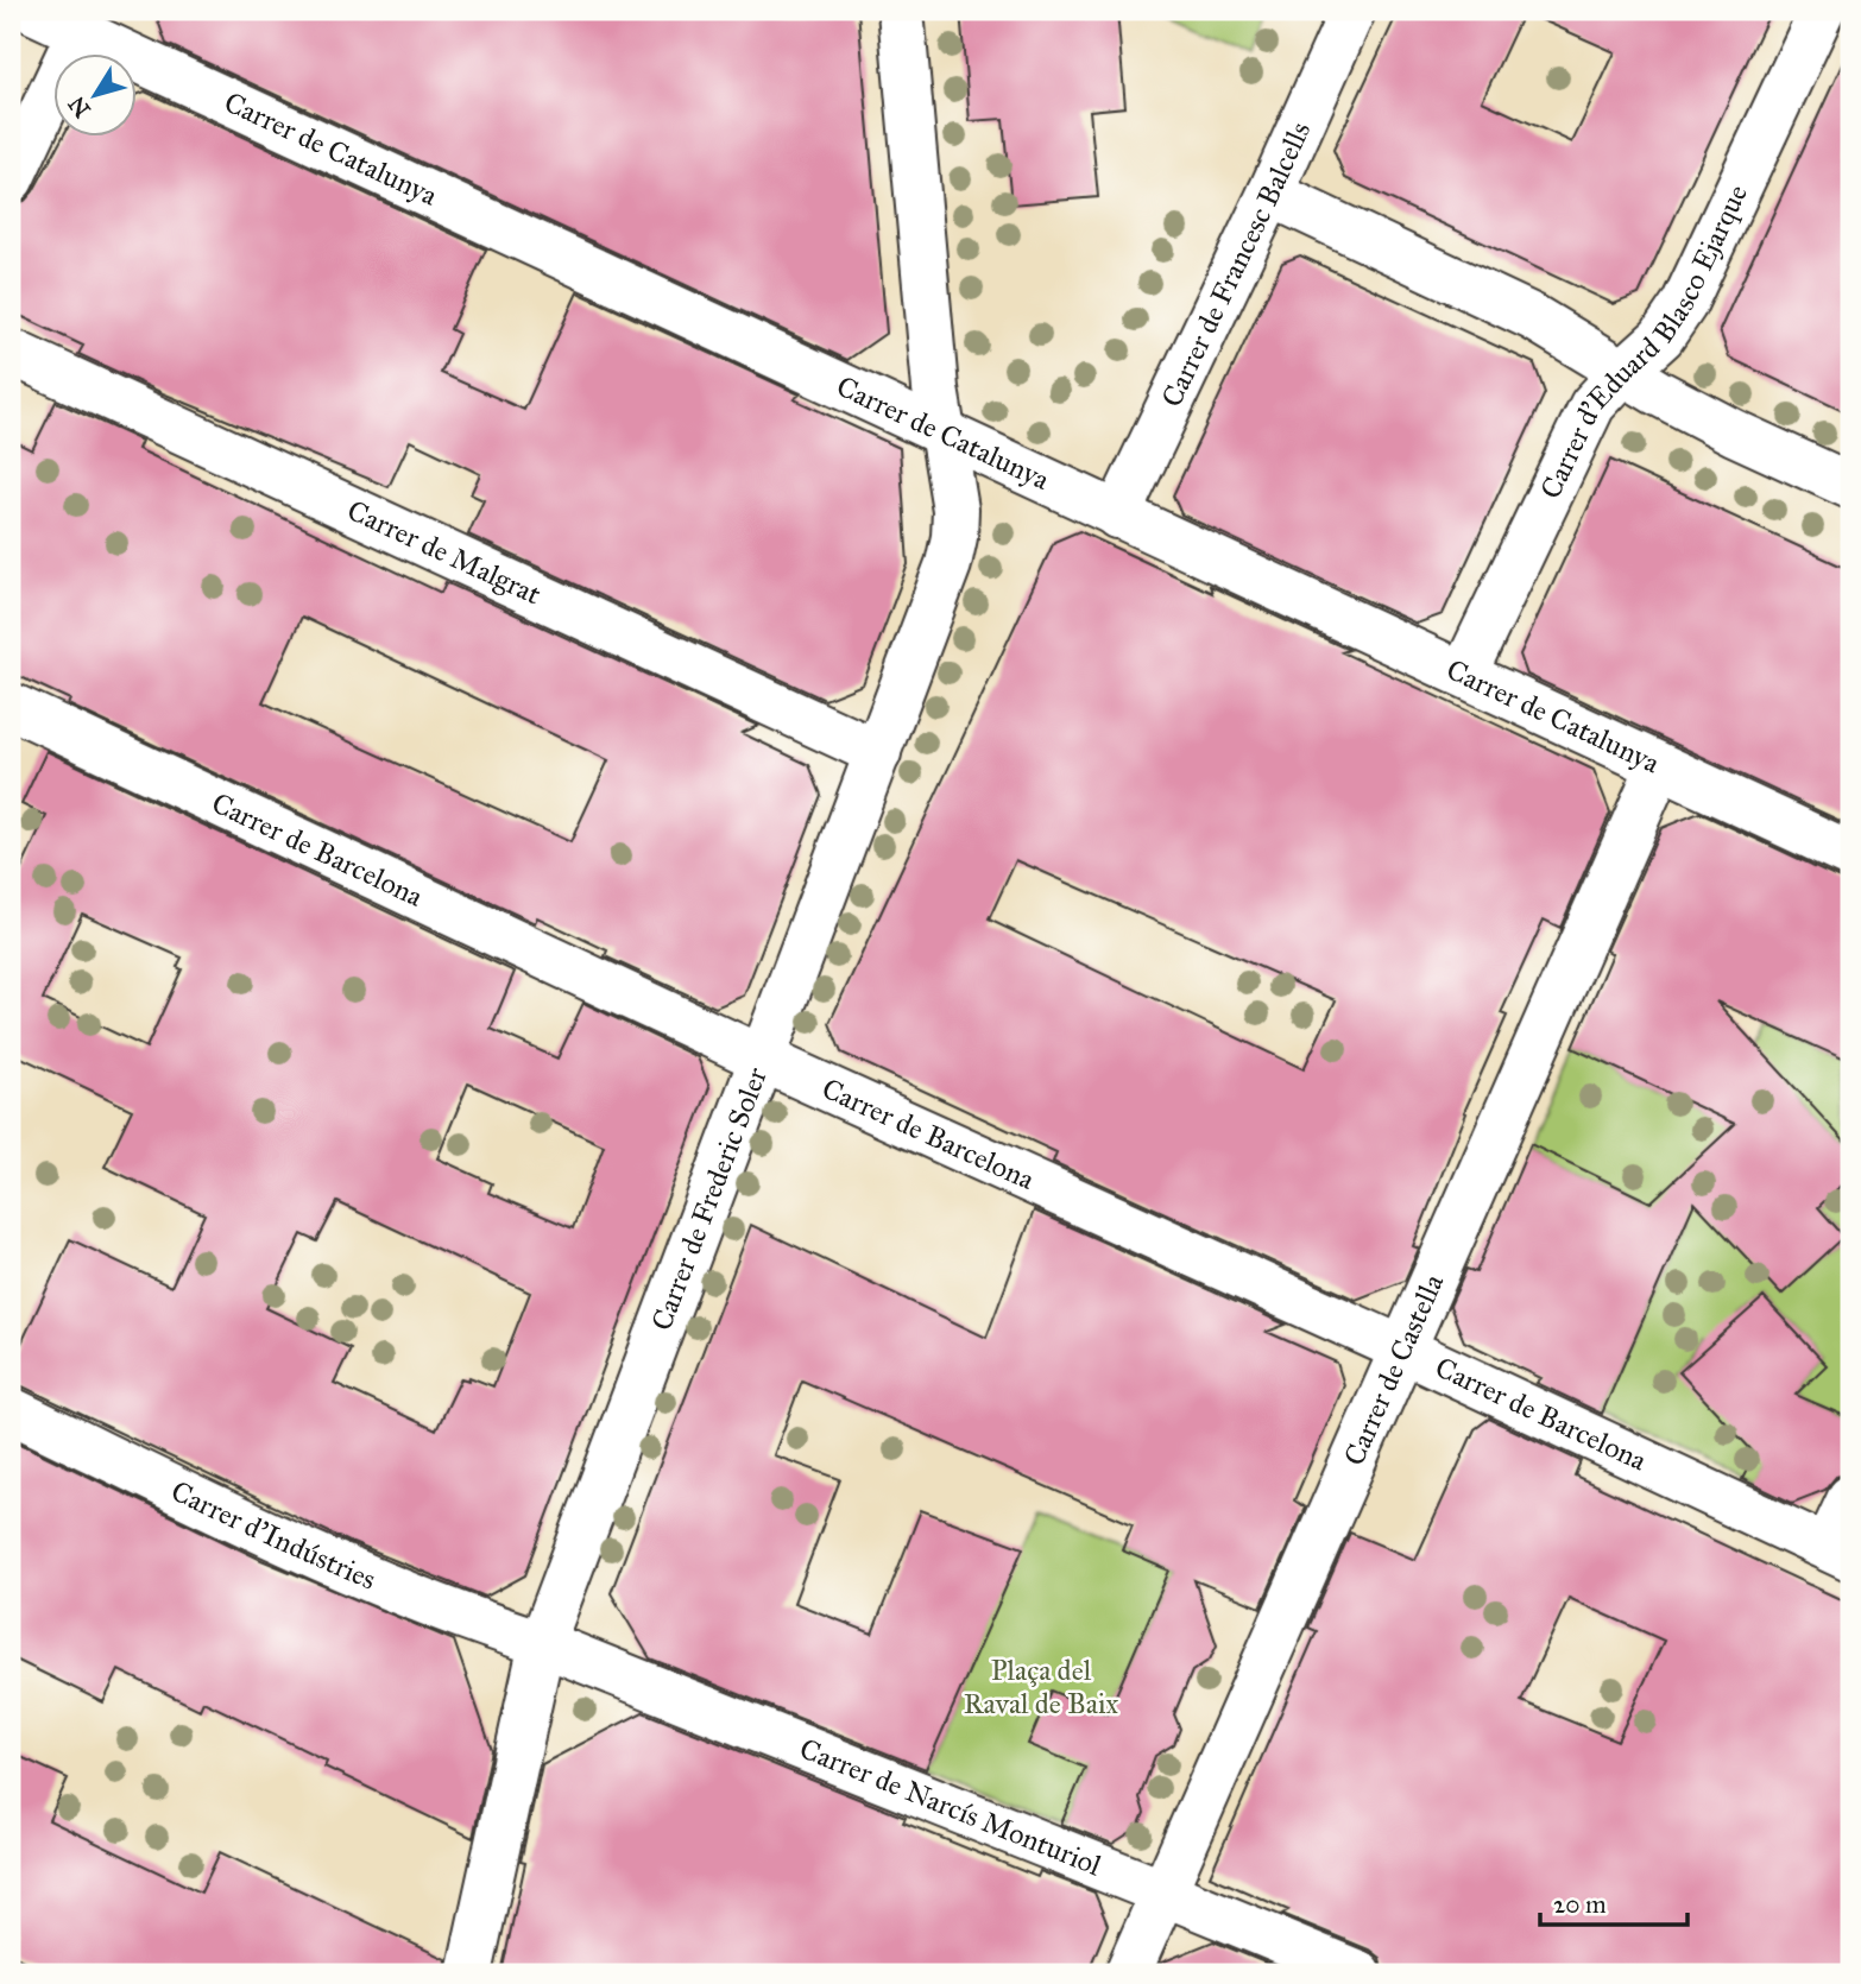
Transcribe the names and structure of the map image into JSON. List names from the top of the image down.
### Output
{
  "streets": {
    "street": [
      "Carrer de Catalunya",
      "Carrer de Francesc Balcells",
      "Carrer d'Eduard Blasco Ejarque",
      "Carrer de Malgrat",
      "Carrer de Barcelona",
      "Carrer de Frederic Soler",
      "Carrer de Castella",
      "Carrer d'Indústries",
      "Carrer de Narcís Monturiol"
    ]
  },
  "crossings": [
    ["Carrer de Catalunya", "Carrer de Francesc Balcells"],
    ["Carrer de Catalunya", "Carrer d'Eduard Blasco Ejarque"],
    ["Carrer de Catalunya", "Carrer de Frederic Soler"],
    ["Carrer de Catalunya", "Carrer de Castella"],
    ["Carrer de Malgrat", "Carrer de Frederic Soler"],
    ["Carrer de Barcelona", "Carrer de Frederic Soler"],
    ["Carrer de Barcelona", "Carrer de Castella"],
    ["Carrer de Frederic Soler", "Carrer d'Indústries"],
    ["Carrer de Frederic Soler", "Carrer de Narcís Monturiol"],
    ["Carrer de Castella", "Carrer de Narcís Monturiol"],
    ["Carrer d'Indústries", "Carrer de Narcís Monturiol"]
  ],
  "parks": ["Plaça del Raval de Baix"],
  "scale_bar": "20 m",
  "north": "bottom left"
}
